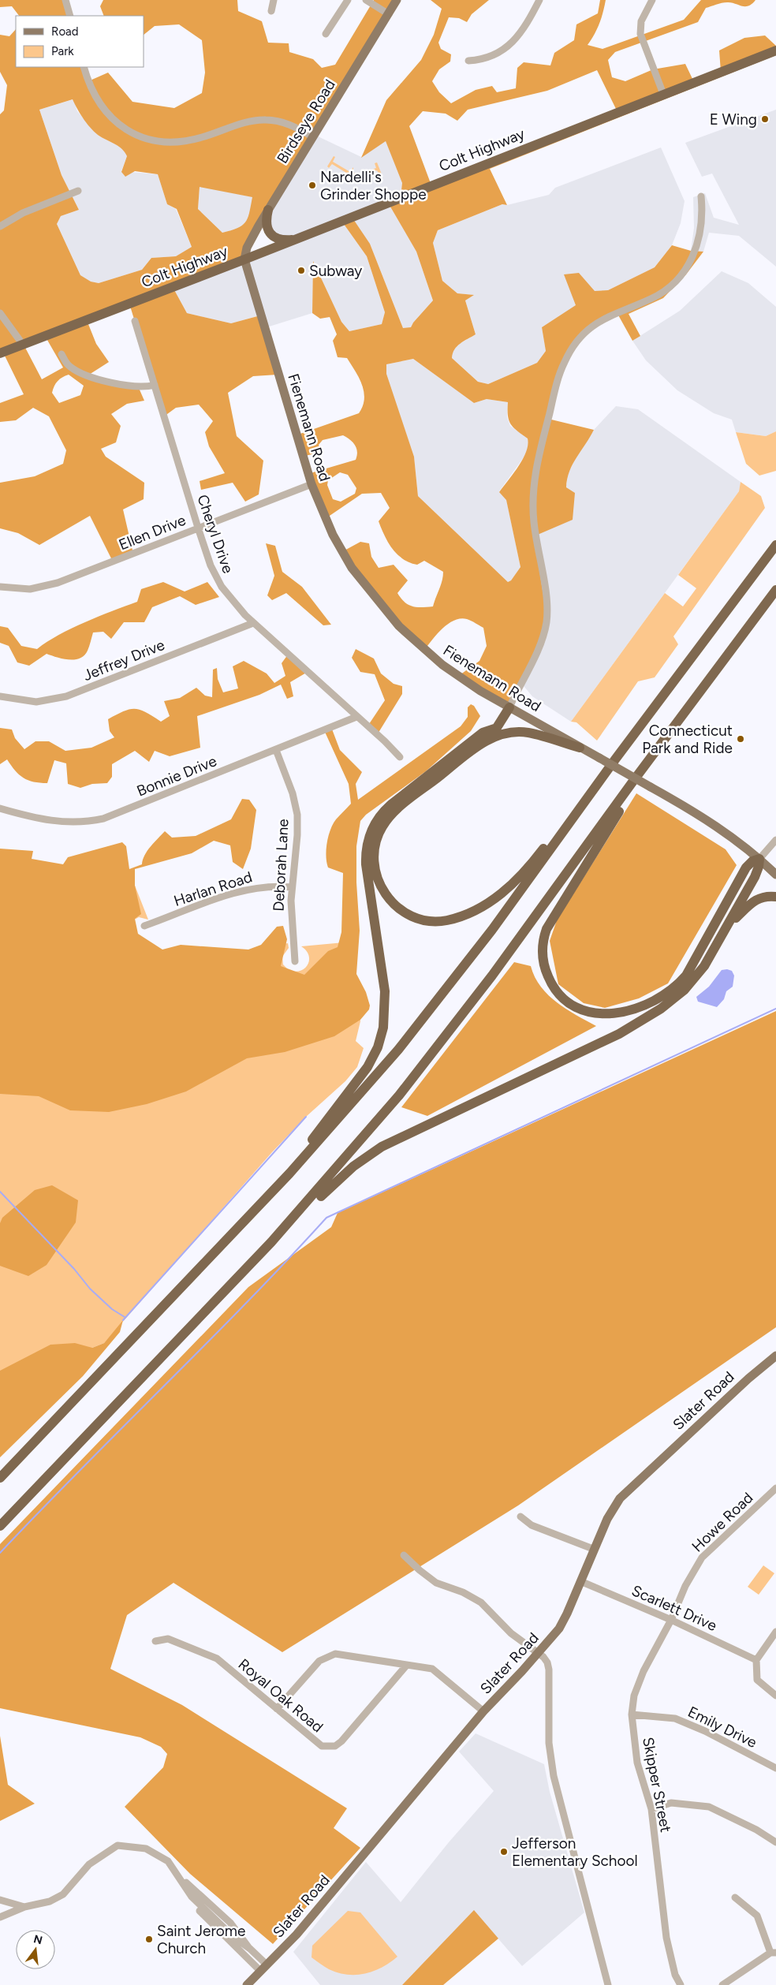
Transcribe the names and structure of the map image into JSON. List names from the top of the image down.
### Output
{
  "streets": {
    "highway": ["Colt Highway"],
    "main road": ["Birdseye Road", "Fienemann Road", "Slater Road"],
    "street": [
      "Ellen Drive",
      "Cheryl Drive",
      "Jeffrey Drive",
      "Bonnie Drive",
      "Deborah Lane",
      "Harlan Road",
      "Howe Road",
      "Scarlett Drive",
      "Royal Oak Road",
      "Emily Drive",
      "Skipper Street"
    ]
  },
  "crossings": [
    ["Birdseye Road", "Colt Highway"],
    ["Birdseye Road", "Fienemann Road"],
    ["Colt Highway", "Fienemann Road"],
    ["Fienemann Road", "Ellen Drive"],
    ["Ellen Drive", "Cheryl Drive"],
    ["Cheryl Drive", "Jeffrey Drive"],
    ["Cheryl Drive", "Bonnie Drive"],
    ["Bonnie Drive", "Deborah Lane"],
    ["Deborah Lane", "Harlan Road"],
    ["Slater Road", "Scarlett Drive"],
    ["Howe Road", "Scarlett Drive"],
    ["Howe Road", "Skipper Street"],
    ["Scarlett Drive", "Skipper Street"],
    ["Emily Drive", "Skipper Street"]
  ],
  "places": [
    "E Wing",
    "Nardelli's Grinder Shoppe",
    "Subway",
    "Connecticut Park and Ride",
    "Jefferson Elementary School",
    "Saint Jerome Church"
  ],
  "legend": ["Road", "Park"],
  "north": "top"
}
